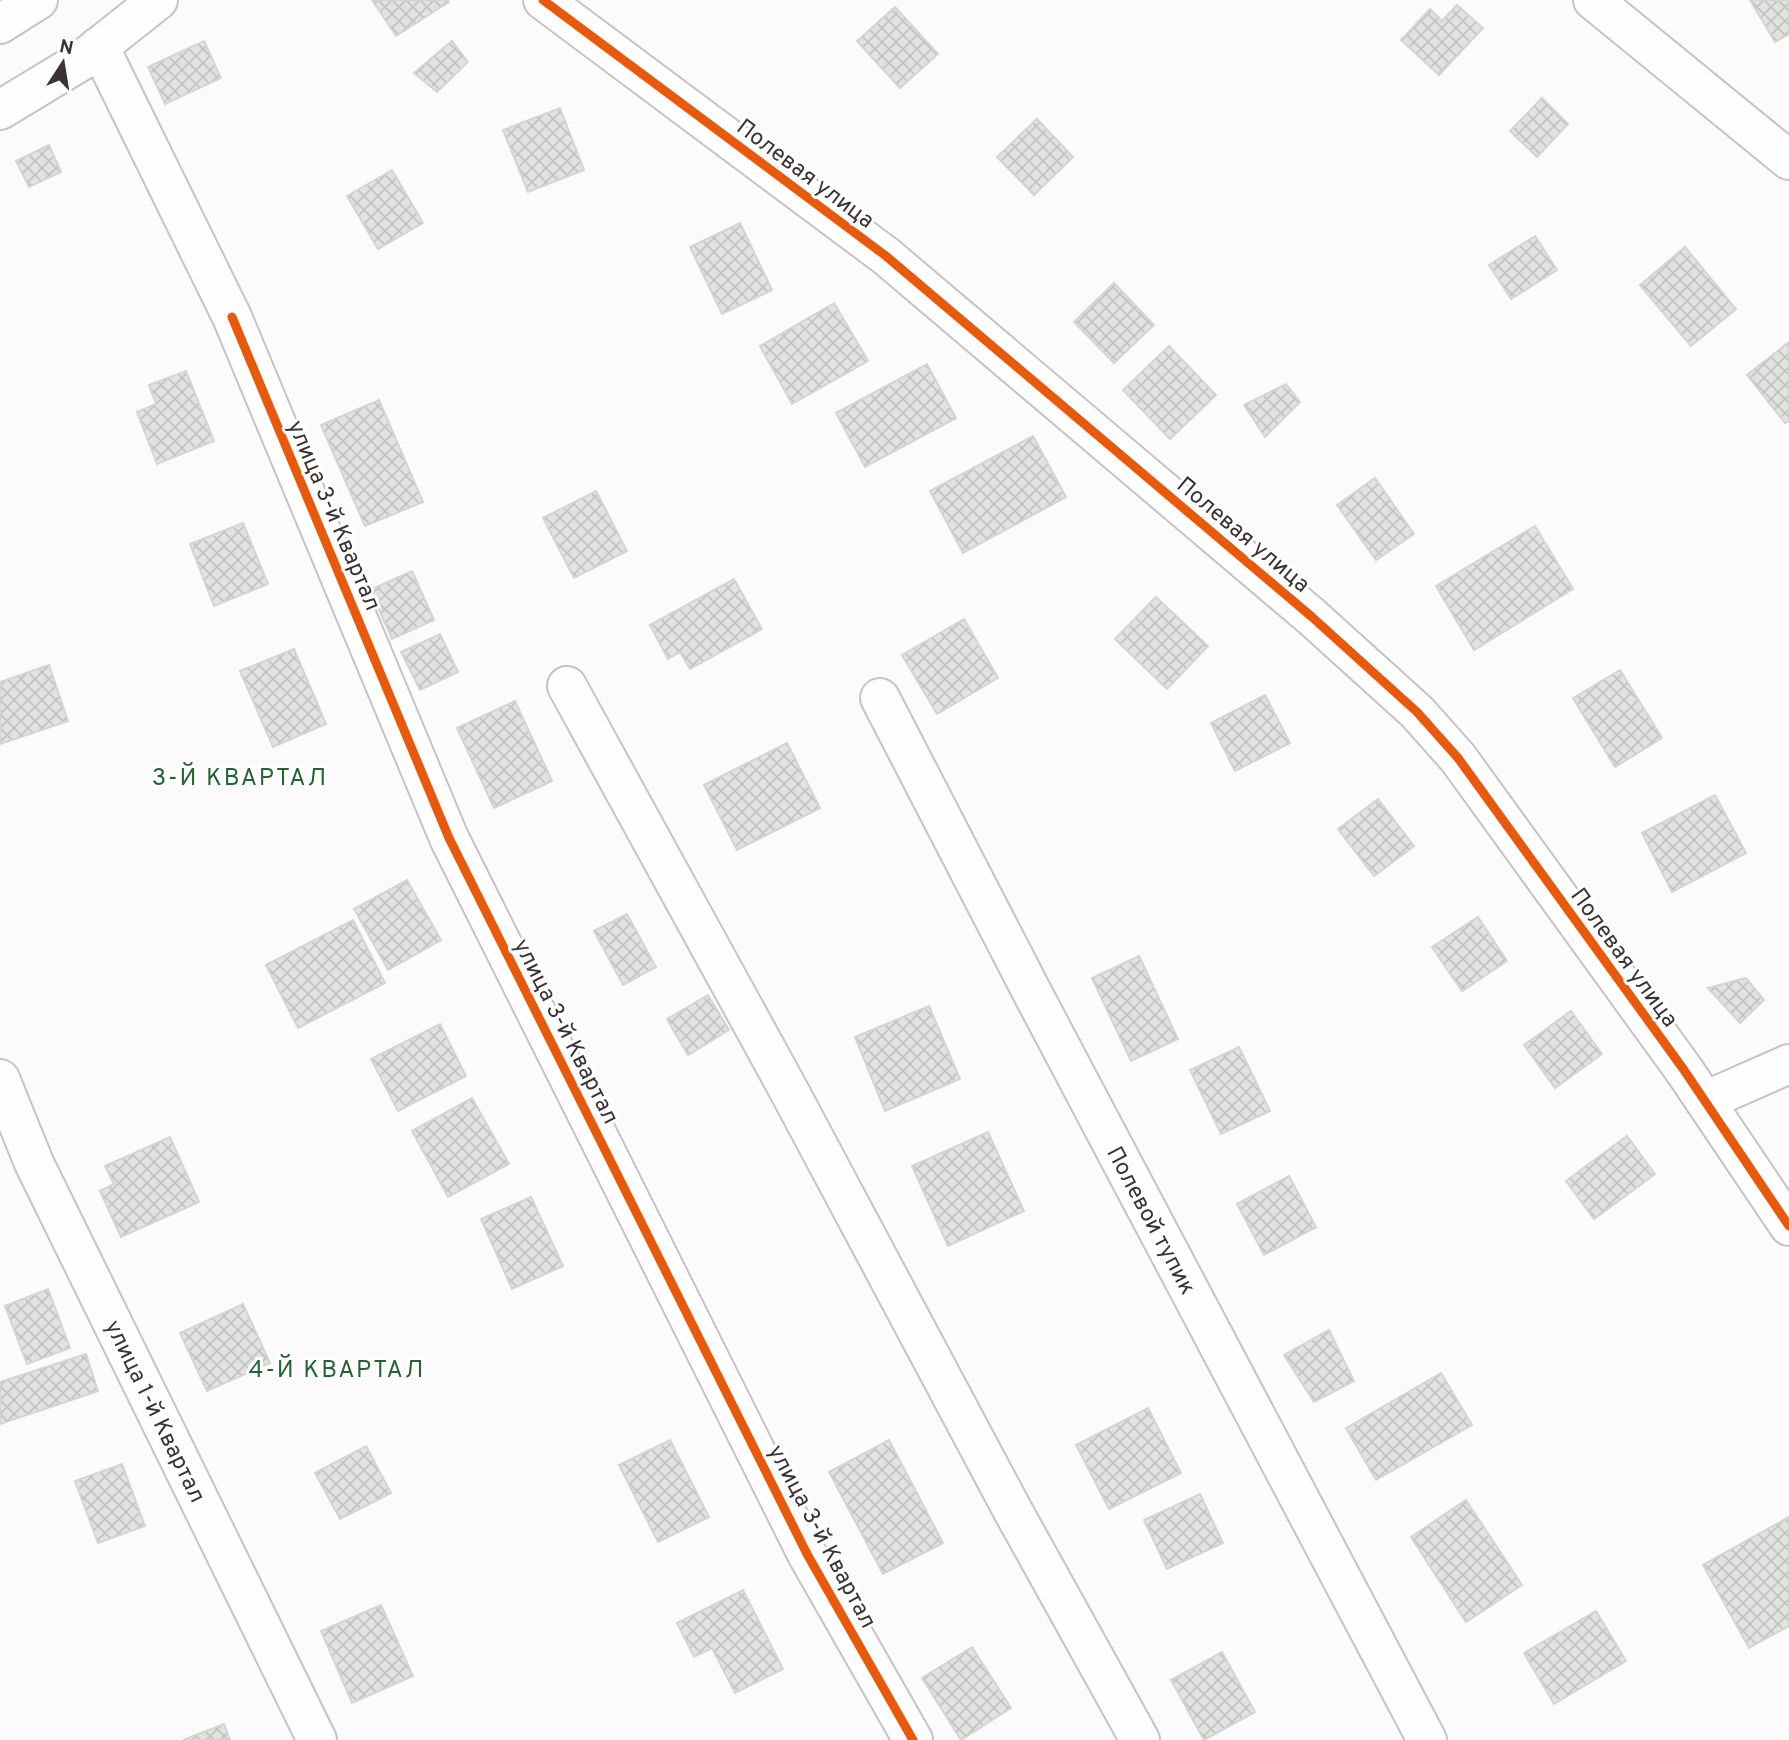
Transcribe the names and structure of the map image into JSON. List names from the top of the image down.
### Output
{
  "streets": {
    "street": [
      "Полевая улица",
      "улица 3-й Квартал",
      "Полевой тупик",
      "улица 1-й Квартал"
    ]
  },
  "districts": ["3-Й КВАРТАЛ", "4-Й КВАРТАЛ"],
  "north": "top"
}
